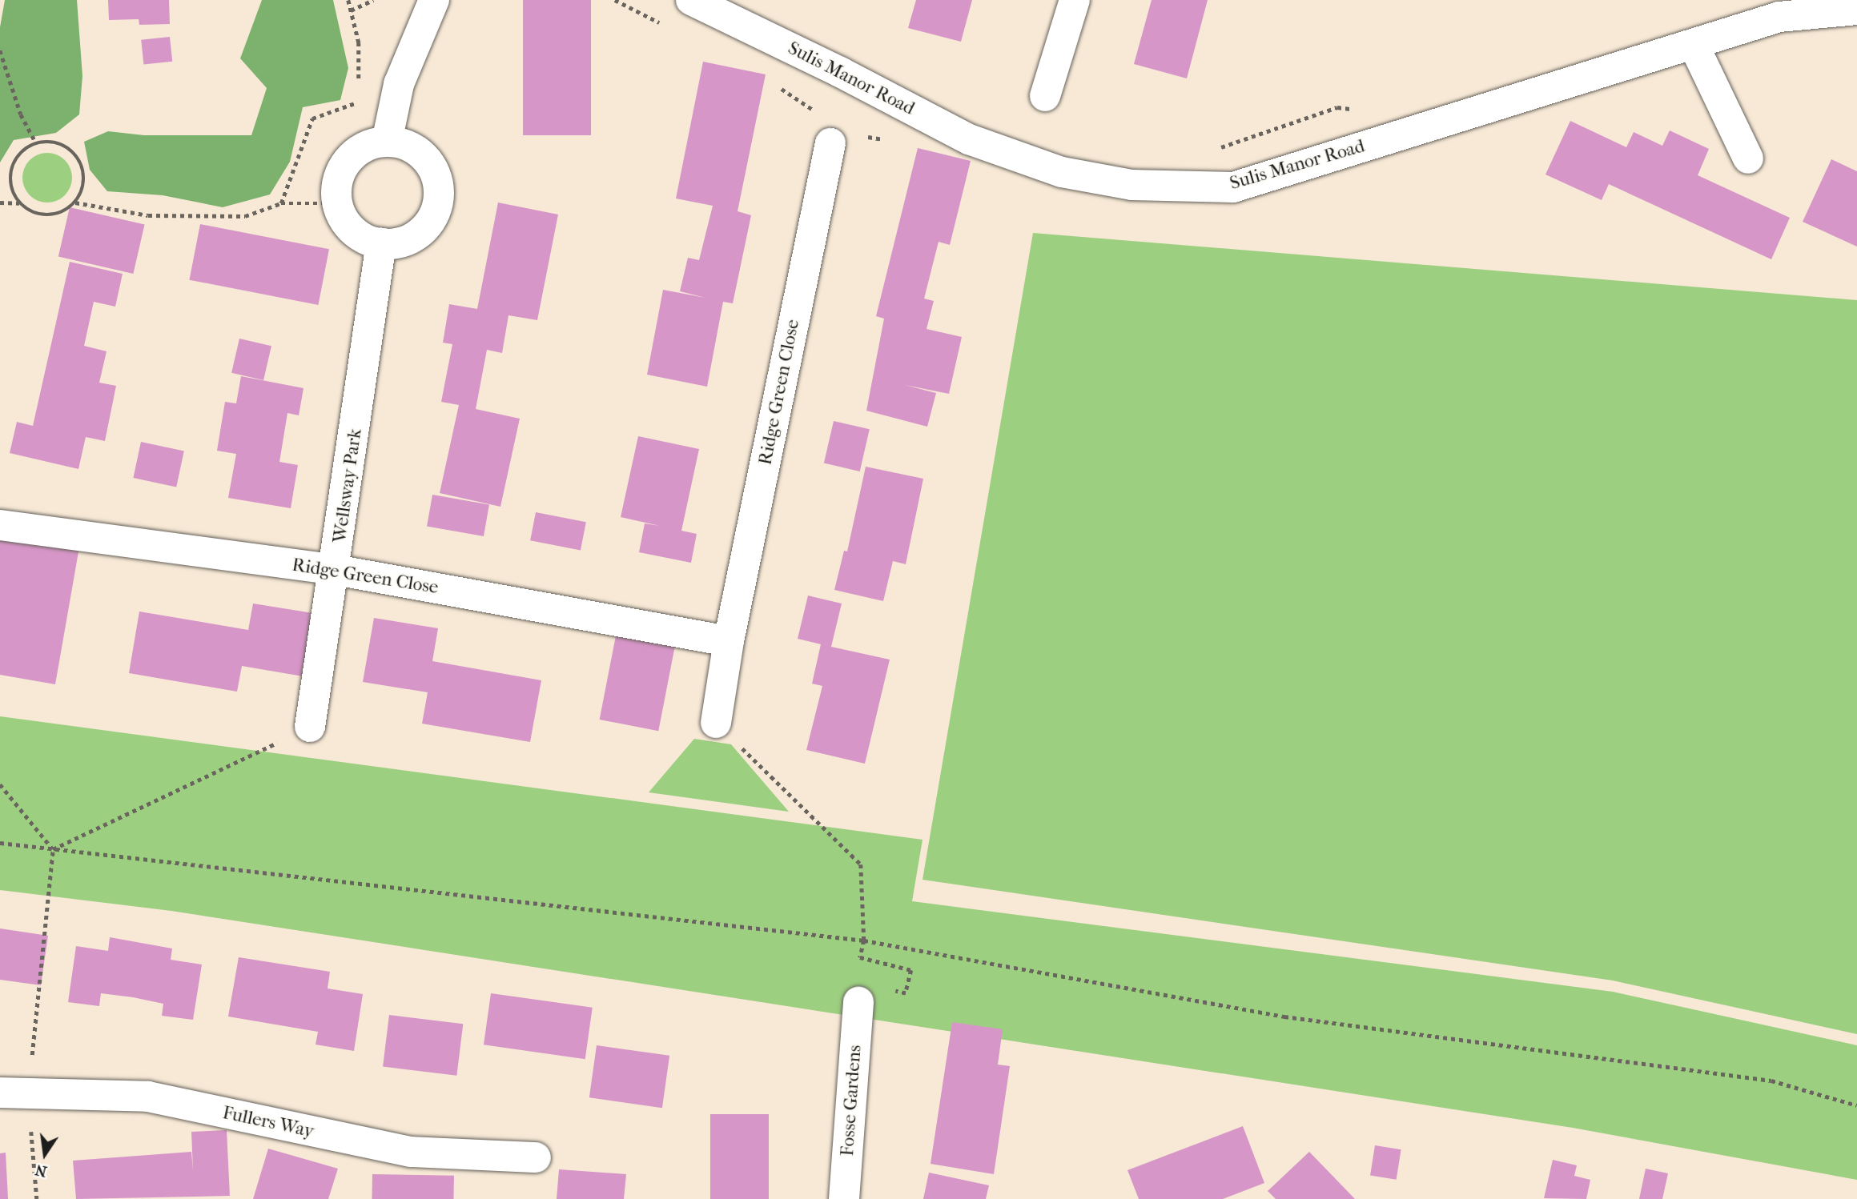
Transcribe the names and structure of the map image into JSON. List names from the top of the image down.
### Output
{
  "streets": {
    "street": [
      "Sulis Manor Road",
      "Ridge Green Close",
      "Wellsway Park",
      "Fosse Gardens",
      "Fullers Way"
    ]
  },
  "crossings": [
    ["Ridge Green Close", "Wellsway Park"]
  ],
  "north": "bottom"
}
